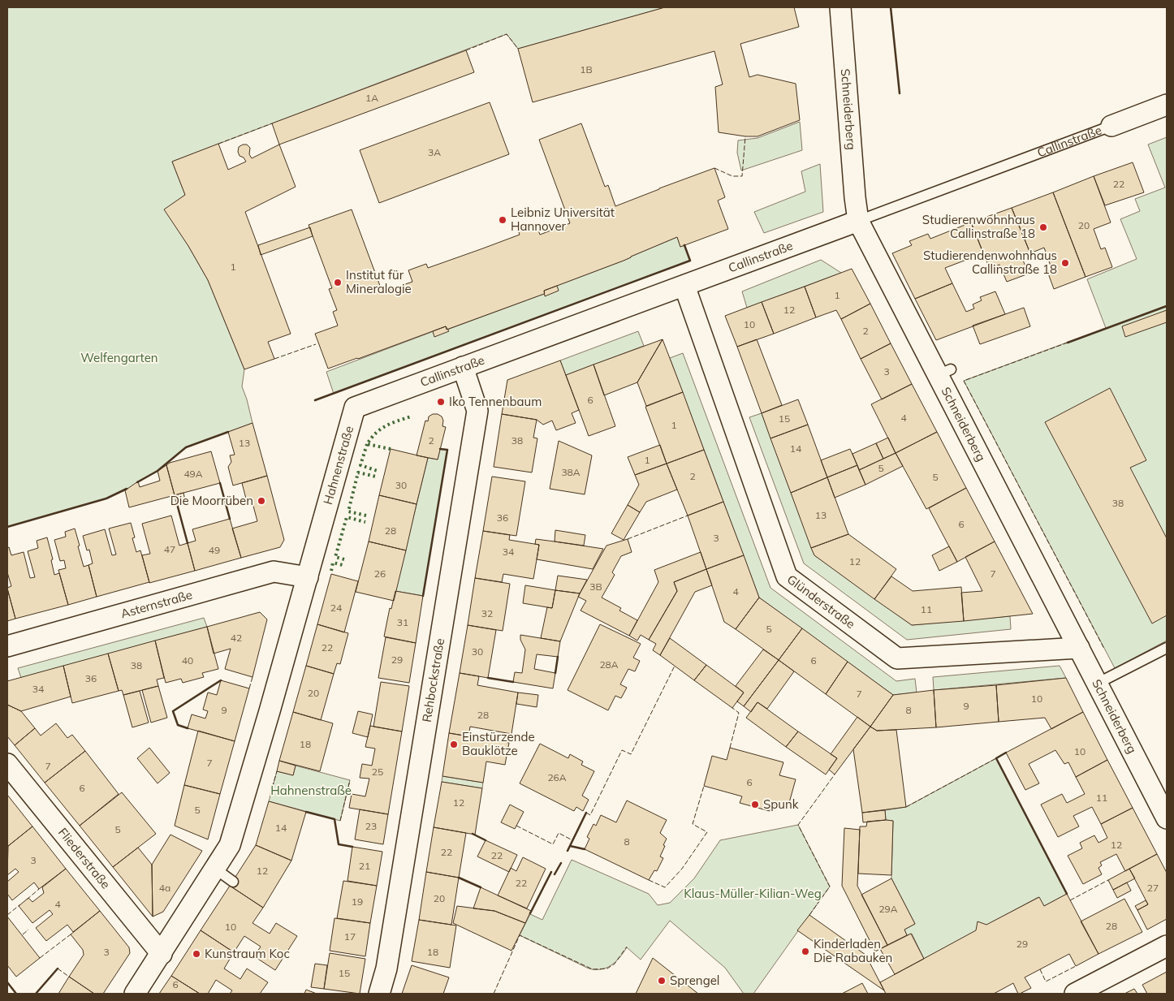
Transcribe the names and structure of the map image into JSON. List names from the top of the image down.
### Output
{
  "streets": {
    "street": [
      "Schneiderberg",
      "Callinstraße",
      "Hahnenstraße",
      "Glünderstraße",
      "Asternstraße",
      "Rehbockstraße",
      "Fliederstraße"
    ]
  },
  "crossings": [
    ["Schneiderberg", "Callinstraße"],
    ["Schneiderberg", "Glünderstraße"],
    ["Callinstraße", "Hahnenstraße"],
    ["Callinstraße", "Glünderstraße"],
    ["Callinstraße", "Rehbockstraße"],
    ["Hahnenstraße", "Asternstraße"],
    ["Hahnenstraße", "Fliederstraße"]
  ],
  "parks": ["Welfengarten", "Hahnenstraße", "Klaus-Müller-Kilian-Weg"],
  "places": [
    "Leibniz Universität Hannover",
    "Studierenwohnhaus Callinstraße 18",
    "Studierendenwohnhaus Callinstraße 18",
    "Institut für Mineralogie",
    "Iko Tennenbaum",
    "Die Moorrüben",
    "Einstürzende Bauklötze",
    "Spunk",
    "Kinderladen Die Rabauken",
    "Kunstraum Koc",
    "Sprengel"
  ],
  "house_numbers": [
    "1B",
    "1A",
    "3A",
    "22",
    "20",
    "1",
    "1",
    "12",
    "10",
    "2",
    "3",
    "6",
    "4",
    "15",
    "1",
    "2",
    "38",
    "13",
    "14",
    "1",
    "5",
    "38A",
    "49A",
    "2",
    "5",
    "30",
    "38",
    "13",
    "36",
    "6",
    "28",
    "3",
    "47",
    "49",
    "34",
    "12",
    "26",
    "7",
    "3B",
    "4",
    "24",
    "11",
    "32",
    "31",
    "5",
    "42",
    "22",
    "30",
    "29",
    "40",
    "6",
    "28A",
    "38",
    "36",
    "34",
    "20",
    "7",
    "10",
    "9",
    "9",
    "8",
    "28",
    "18",
    "10",
    "7",
    "7",
    "25",
    "26A",
    "6",
    "6",
    "11",
    "12",
    "5",
    "23",
    "14",
    "5",
    "8",
    "12",
    "22",
    "22",
    "3",
    "21",
    "12",
    "22",
    "4a",
    "27",
    "20",
    "19",
    "4",
    "29A",
    "28",
    "10",
    "17",
    "29",
    "3",
    "18",
    "15",
    "6"
  ]
}
